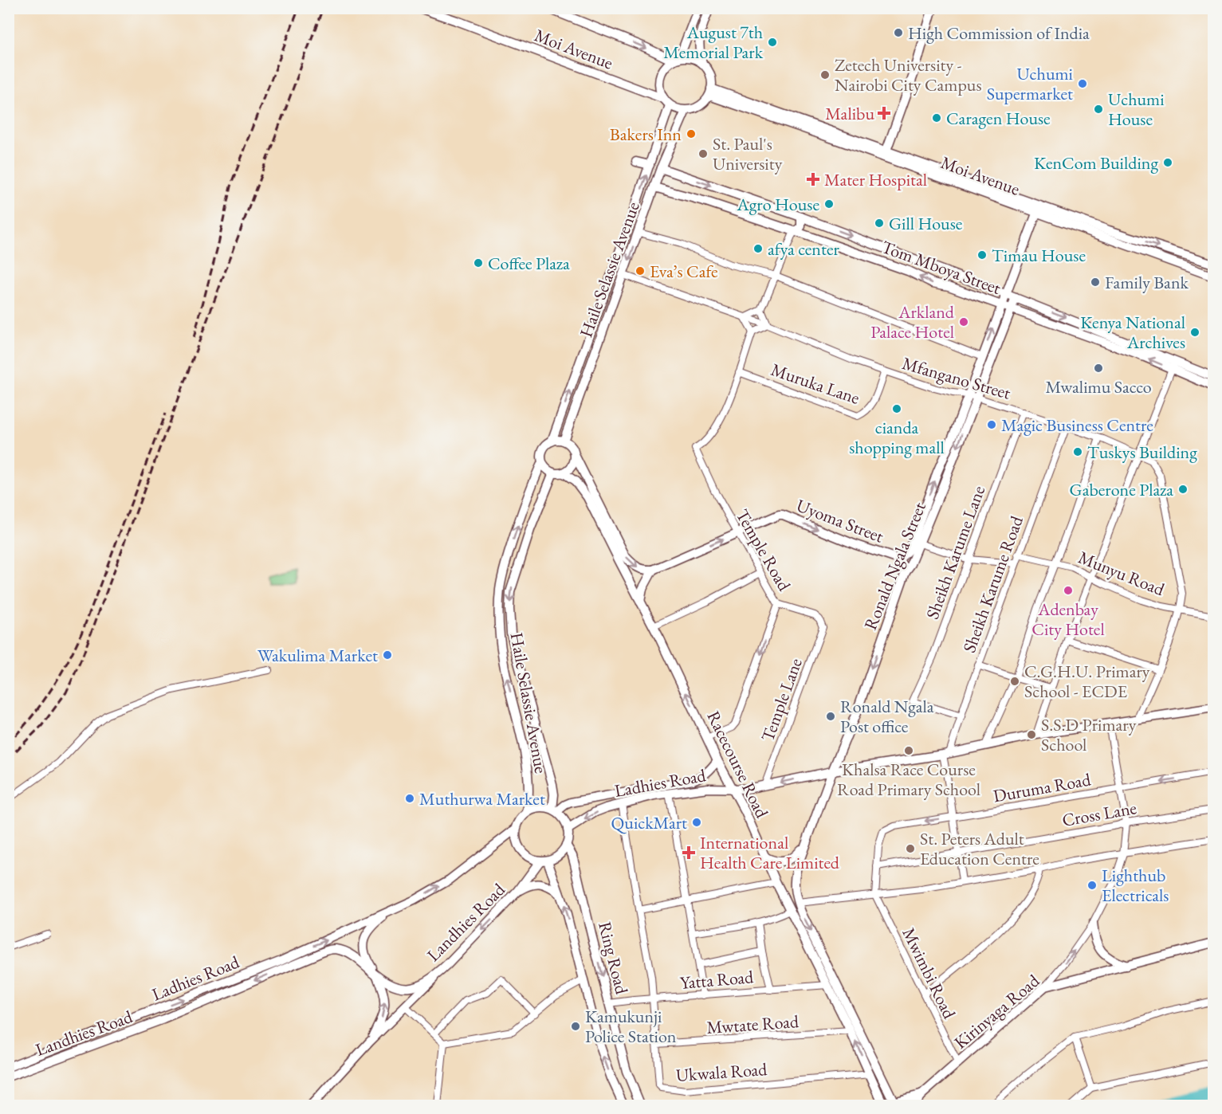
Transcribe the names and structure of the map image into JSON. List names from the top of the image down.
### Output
{
  "streets": {
    "main road": [
      "Moi Avenue",
      "Tom Mboya Street",
      "Haile Selassie Avenue",
      "Uyoma Street",
      "Ronald Ngala Street",
      "Racecourse Road",
      "Ladhies Road",
      "Landhies Road",
      "Ring Road",
      "Kirinyaga Road"
    ],
    "street": [
      "Mfangano Street",
      "Muruka Lane",
      "Temple Road",
      "Sheikh Karume Lane",
      "Munyu Road",
      "Sheikh Karume Road",
      "Temple Lane",
      "Duruma Road",
      "Cross Lane",
      "Mwimbi Road",
      "Yatta Road",
      "Mwtate Road",
      "Ukwala Road"
    ]
  },
  "crossings": [
    ["Moi Avenue", "Haile Selassie Avenue"],
    ["Moi Avenue", "Ronald Ngala Street"],
    ["Tom Mboya Street", "Haile Selassie Avenue"],
    ["Tom Mboya Street", "Ronald Ngala Street"],
    ["Haile Selassie Avenue", "Racecourse Road"],
    ["Haile Selassie Avenue", "Ladhies Road"],
    ["Haile Selassie Avenue", "Landhies Road"],
    ["Haile Selassie Avenue", "Ring Road"],
    ["Mfangano Street", "Muruka Lane"],
    ["Mfangano Street", "Sheikh Karume Lane"],
    ["Mfangano Street", "Ronald Ngala Street"],
    ["Mfangano Street", "Munyu Road"],
    ["Mfangano Street", "Sheikh Karume Road"],
    ["Mfangano Street", "Ladhies Road"],
    ["Muruka Lane", "Temple Road"],
    ["Uyoma Street", "Temple Road"],
    ["Uyoma Street", "Ronald Ngala Street"],
    ["Temple Road", "Temple Lane"],
    ["Temple Road", "Racecourse Road"],
    ["Sheikh Karume Lane", "Sheikh Karume Road"],
    ["Ronald Ngala Street", "Racecourse Road"],
    ["Ronald Ngala Street", "Ladhies Road"],
    ["Munyu Road", "Sheikh Karume Road"],
    ["Sheikh Karume Road", "Ladhies Road"],
    ["Sheikh Karume Road", "Duruma Road"],
    ["Sheikh Karume Road", "Cross Lane"],
    ["Temple Lane", "Ladhies Road"],
    ["Racecourse Road", "Ladhies Road"],
    ["Racecourse Road", "Yatta Road"],
    ["Racecourse Road", "Mwtate Road"],
    ["Racecourse Road", "Ukwala Road"],
    ["Ladhies Road", "Landhies Road"],
    ["Ladhies Road", "Ring Road"],
    ["Ladhies Road", "Ukwala Road"],
    ["Duruma Road", "Cross Lane"],
    ["Duruma Road", "Mwimbi Road"],
    ["Landhies Road", "Ring Road"],
    ["Ring Road", "Yatta Road"],
    ["Mwimbi Road", "Kirinyaga Road"],
    ["Yatta Road", "Ukwala Road"],
    ["Mwtate Road", "Ukwala Road"]
  ],
  "one_way": [
    "Uyoma Street",
    "Temple Road",
    "Duruma Road",
    "Landhies Road"
  ],
  "places": {
    "other": [
      "High Commission of India",
      "August 7th Memorial Park",
      "Zetech University - Nairobi City Campus",
      "Uchumi Supermarket",
      "Uchumi House",
      "Caragen House",
      "Bakers Inn",
      "St. Paul's University",
      "KenCom Building",
      "Agro House",
      "Gill House",
      "afya center",
      "Timau House",
      "Coffee Plaza",
      "Eva’s Cafe",
      "Family Bank",
      "Arkland Palace Hotel",
      "Kenya National Archives",
      "Mwalimu Sacco",
      "cianda shopping mall",
      "Magic Business Centre",
      "Tuskys Building",
      "Gaberone Plaza",
      "Adenbay City Hotel",
      "Wakulima Market",
      "C.G.H.U. Primary School - ECDE",
      "Ronald Ngala Post office",
      "S.S.D Primary School",
      "Khalsa Race Course Road Primary School",
      "Muthurwa Market",
      "QuickMart",
      "St. Peters Adult Education Centre",
      "Lighthub Electricals",
      "Kamukunji Police Station"
    ],
    "health": ["Malibu", "Mater Hospital", "International Health Care Limited"]
  }
}
